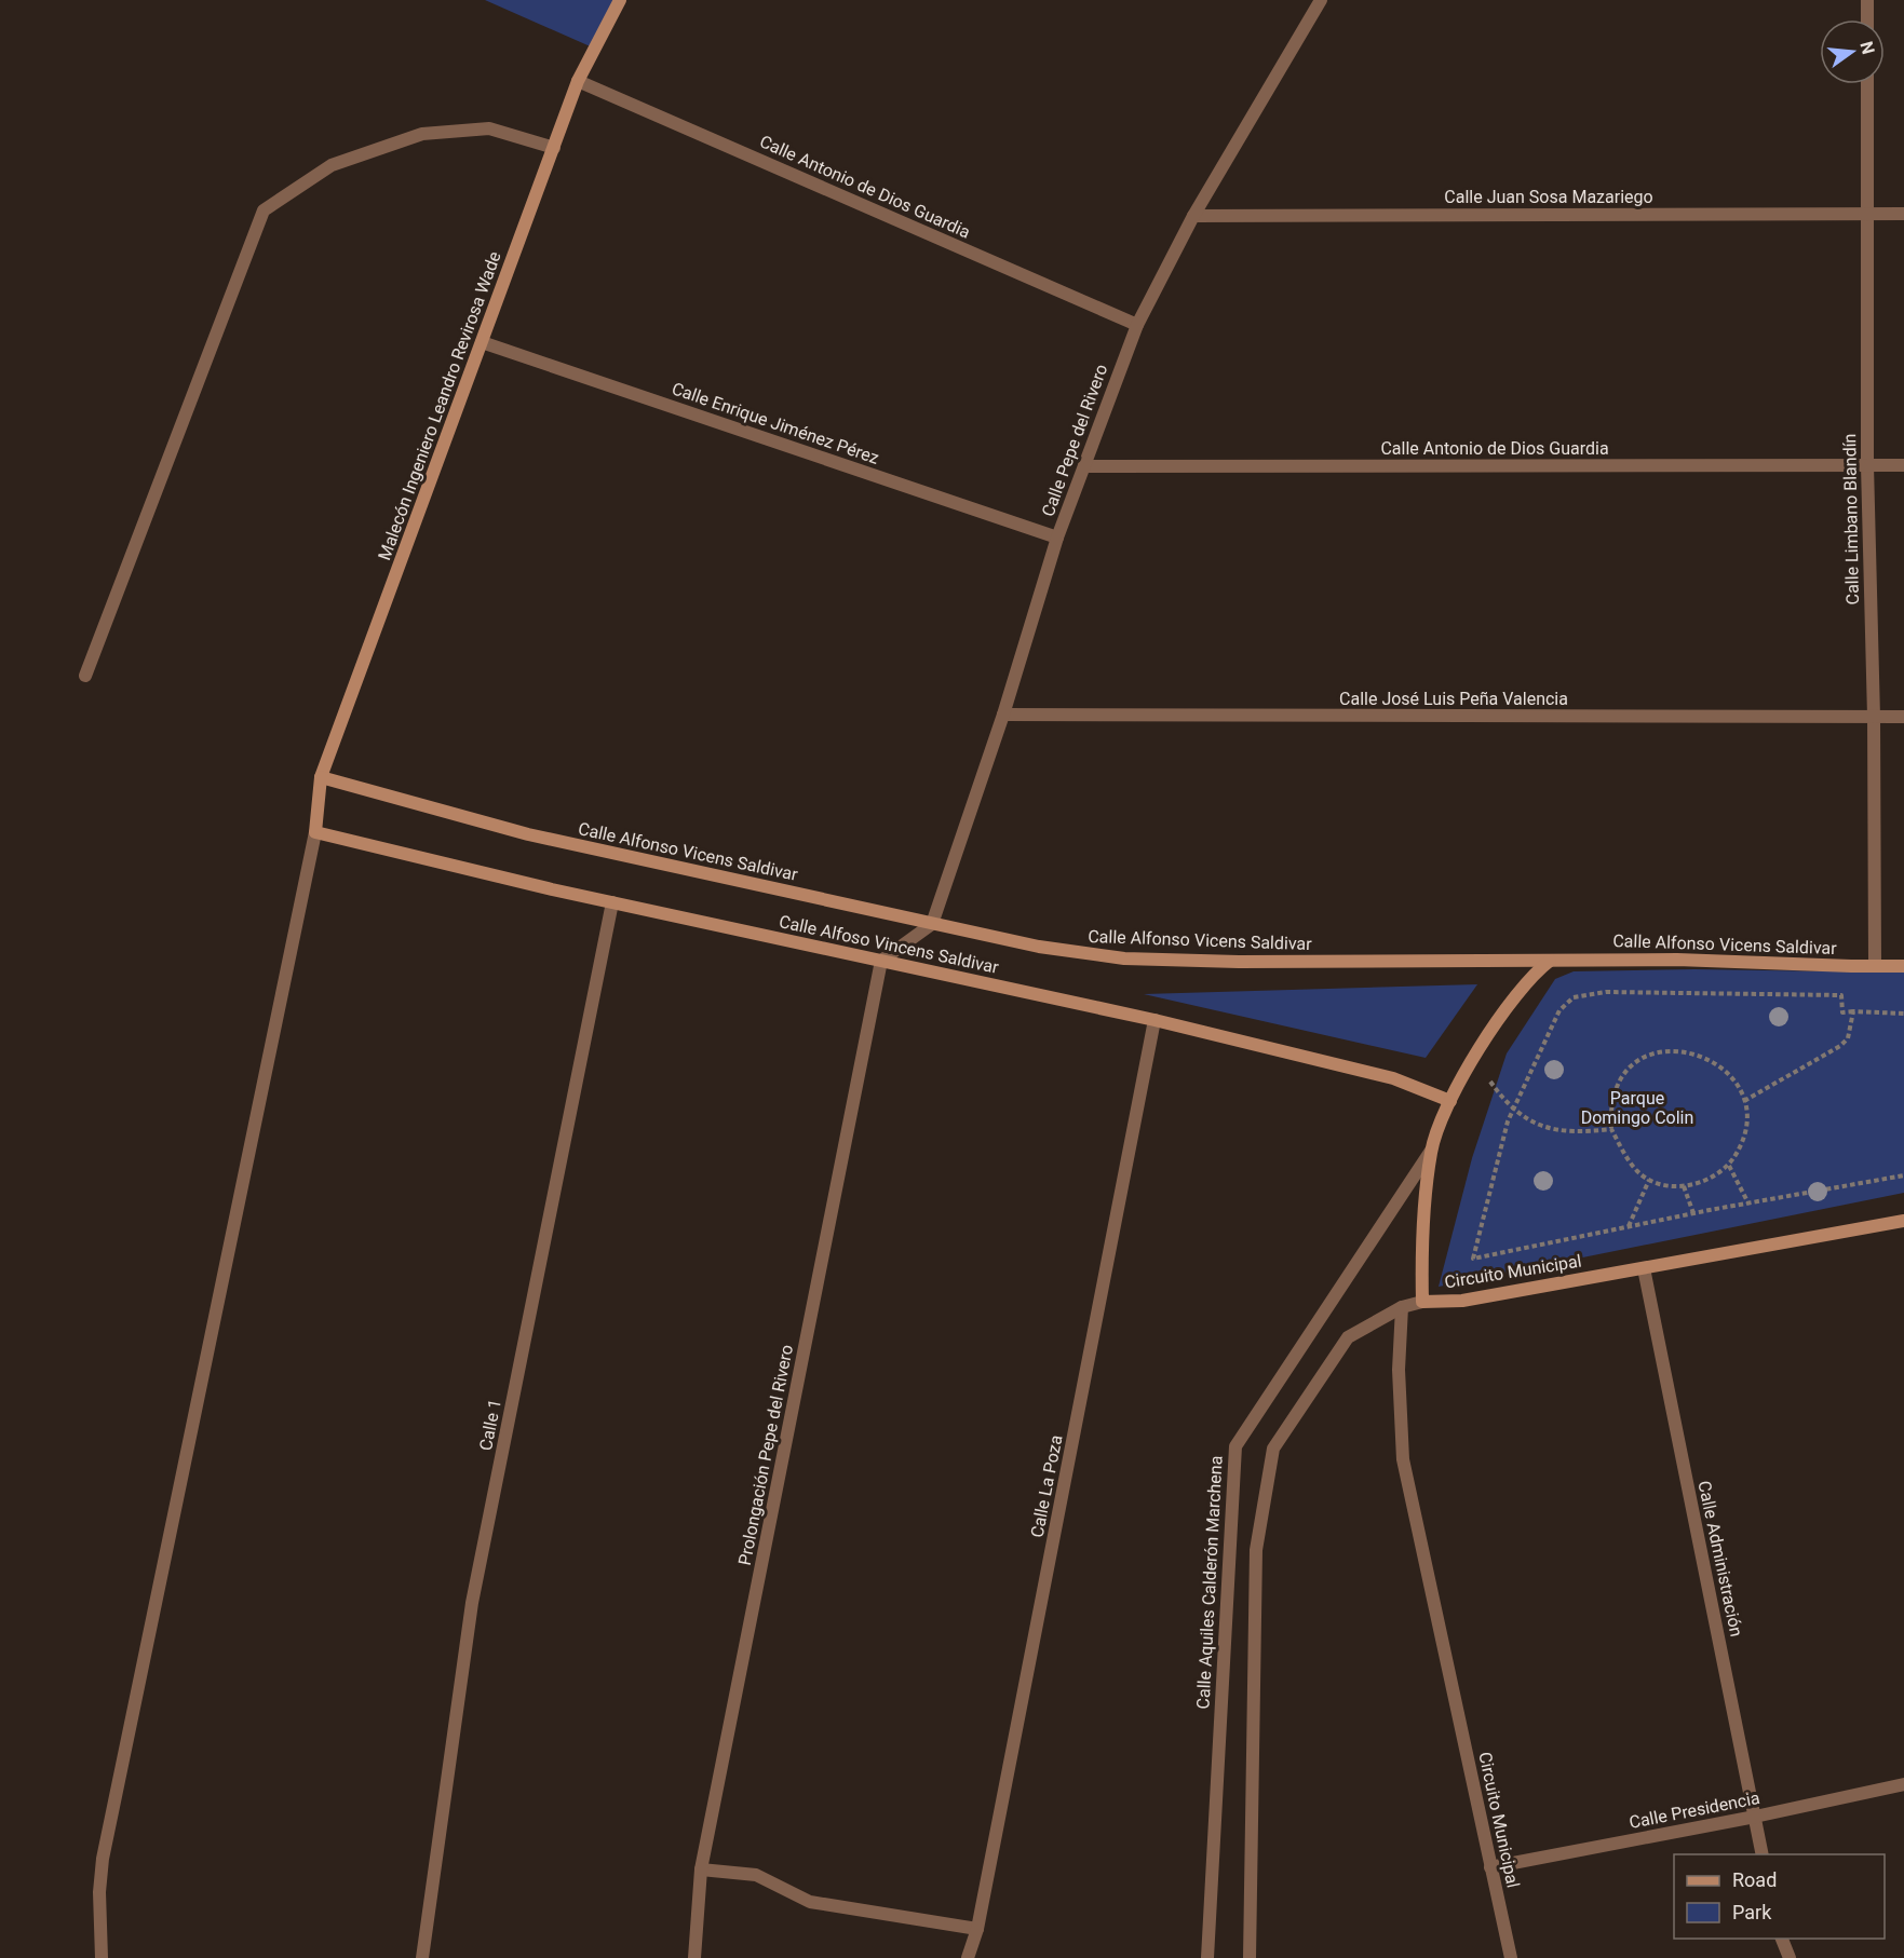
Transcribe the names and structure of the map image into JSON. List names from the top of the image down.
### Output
{
  "streets": {
    "main road": [
      "Malecón Ingeniero Leandro Revirosa Wade",
      "Calle Alfonso Vicens Saldivar",
      "Calle Alfoso Vincens Saldivar",
      "Circuito Municipal"
    ],
    "street": [
      "Calle Antonio de Dios Guardia",
      "Calle Juan Sosa Mazariego",
      "Calle Enrique Jiménez Pérez",
      "Calle Pepe del Rivero",
      "Calle Limbano Blandín",
      "Calle José Luis Peña Valencia",
      "Calle 1",
      "Prolongación Pepe del Rivero",
      "Calle La Poza",
      "Calle Administración",
      "Calle Aquiles Calderón Marchena",
      "Calle Presidencia"
    ]
  },
  "crossings": [
    ["Calle Antonio de Dios Guardia", "Malecón Ingeniero Leandro Revirosa Wade"],
    ["Calle Antonio de Dios Guardia", "Calle Pepe del Rivero"],
    ["Calle Antonio de Dios Guardia", "Calle Limbano Blandín"],
    ["Calle Juan Sosa Mazariego", "Calle Pepe del Rivero"],
    ["Calle Juan Sosa Mazariego", "Calle Limbano Blandín"],
    ["Malecón Ingeniero Leandro Revirosa Wade", "Calle Enrique Jiménez Pérez"],
    ["Malecón Ingeniero Leandro Revirosa Wade", "Calle Alfonso Vicens Saldivar"],
    ["Malecón Ingeniero Leandro Revirosa Wade", "Calle Alfoso Vincens Saldivar"],
    ["Calle Enrique Jiménez Pérez", "Calle Pepe del Rivero"],
    ["Calle Pepe del Rivero", "Calle José Luis Peña Valencia"],
    ["Calle Pepe del Rivero", "Calle Alfonso Vicens Saldivar"],
    ["Calle Limbano Blandín", "Calle José Luis Peña Valencia"],
    ["Calle Limbano Blandín", "Calle Alfonso Vicens Saldivar"],
    ["Calle Alfonso Vicens Saldivar", "Circuito Municipal"],
    ["Calle Alfoso Vincens Saldivar", "Circuito Municipal"],
    ["Calle Alfoso Vincens Saldivar", "Calle 1"],
    ["Calle Alfoso Vincens Saldivar", "Prolongación Pepe del Rivero"],
    ["Calle Alfoso Vincens Saldivar", "Calle La Poza"],
    ["Circuito Municipal", "Calle Administración"],
    ["Circuito Municipal", "Calle Aquiles Calderón Marchena"],
    ["Circuito Municipal", "Calle Presidencia"],
    ["Calle Administración", "Calle Presidencia"]
  ],
  "parks": ["Parque Domingo Colin"],
  "legend": ["Road", "Park"],
  "north": "right"
}
